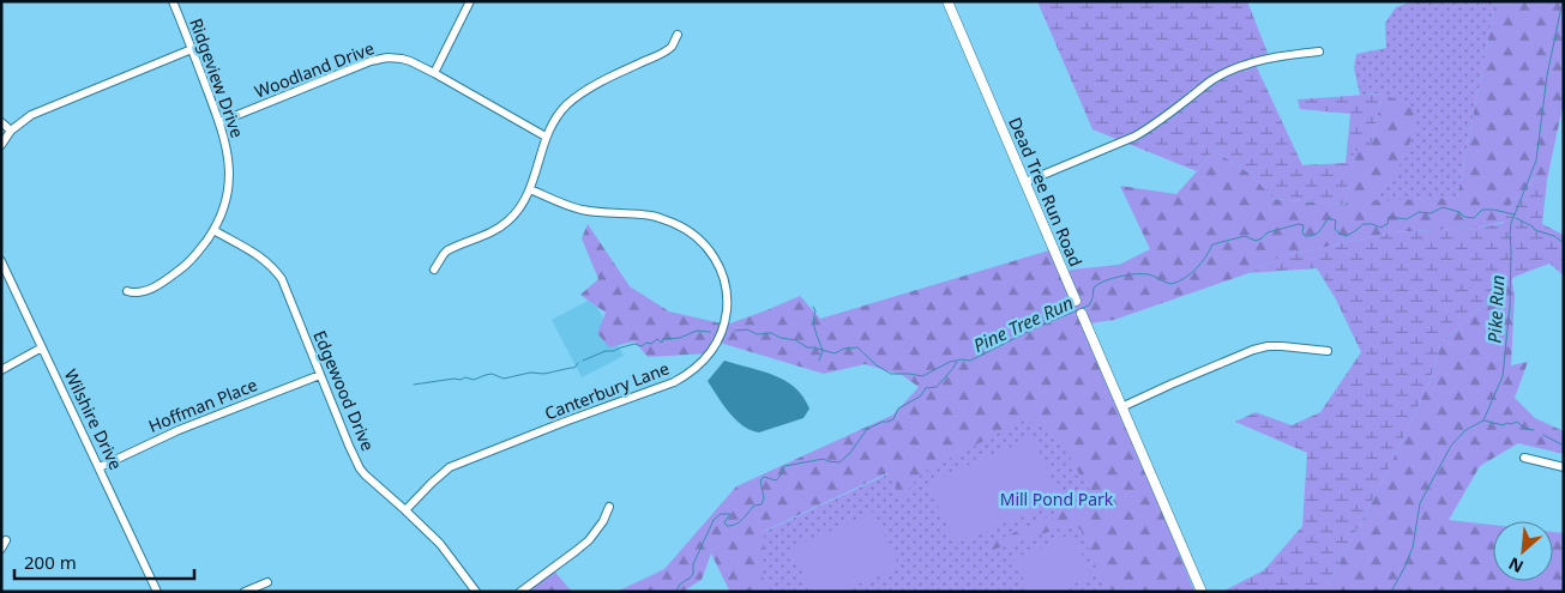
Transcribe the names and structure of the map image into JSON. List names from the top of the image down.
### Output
{
  "streets": {
    "street": [
      "Woodland Drive",
      "Ridgeview Drive",
      "Dead Tree Run Road",
      "Edgewood Drive",
      "Canterbury Lane",
      "Hoffman Place",
      "Wilshire Drive"
    ]
  },
  "crossings": [
    ["Woodland Drive", "Ridgeview Drive"],
    ["Ridgeview Drive", "Edgewood Drive"],
    ["Edgewood Drive", "Canterbury Lane"],
    ["Edgewood Drive", "Hoffman Place"],
    ["Hoffman Place", "Wilshire Drive"]
  ],
  "water": ["Pike Run", "Pine Tree Run"],
  "parks": ["Mill Pond Park"],
  "scale_bar": "200 m",
  "north": "bottom left"
}
